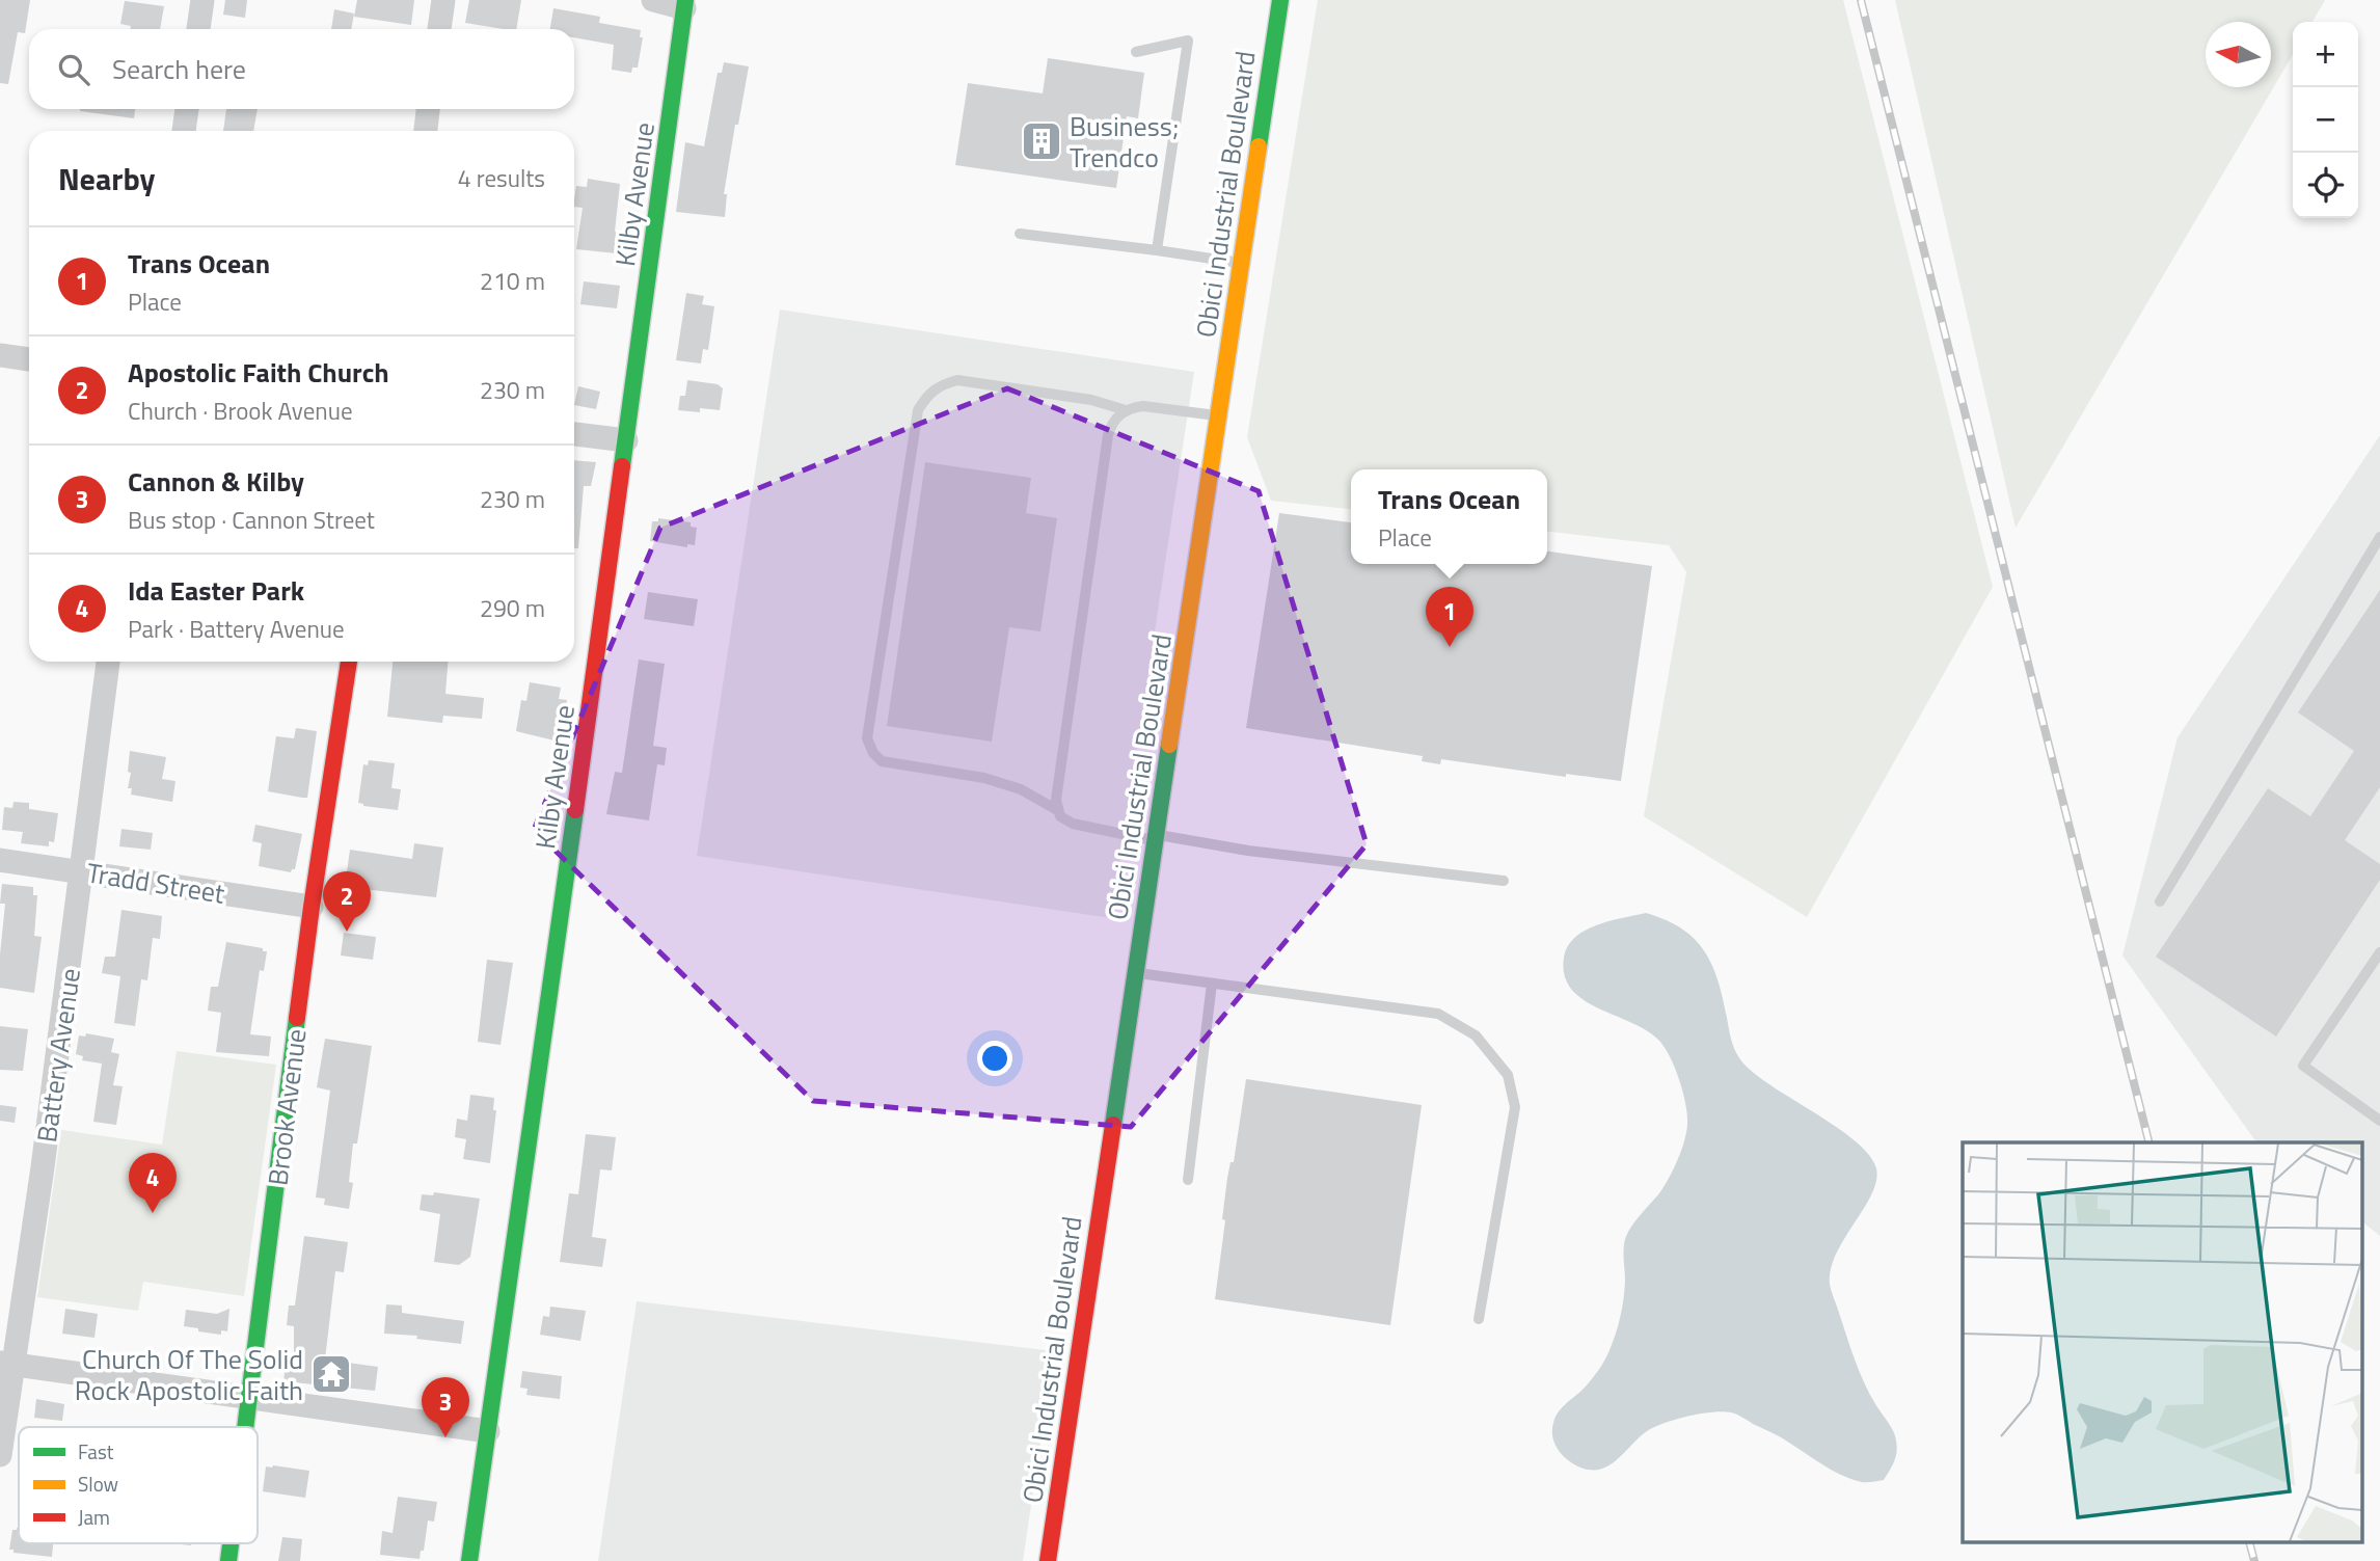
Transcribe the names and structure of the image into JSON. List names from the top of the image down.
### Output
{
  "streets": {
    "street": [
      "Kilby Avenue",
      "Obici Industrial Boulevard",
      "Tradd Street",
      "Battery Avenue",
      "Brook Avenue"
    ]
  },
  "crossings": [
    ["Tradd Street", "Battery Avenue"],
    ["Tradd Street", "Brook Avenue"]
  ],
  "places": {
    "building": ["Business; Trendco"],
    "temple": ["Church Of The Solid Rock Apostolic Faith"]
  },
  "legend": ["Fast", "Slow", "Jam"],
  "north": "left",
  "page": {
    "map_buttons": ["+", "−"],
    "search": "Search here",
    "heading": ["Nearby", "4 results"],
    "list": [
      {
        "mark": "1",
        "name": "Trans Ocean",
        "note": "Place",
        "value": "210 m"
      },
      {
        "mark": "2",
        "name": "Apostolic Faith Church",
        "note": "Church · Brook Avenue",
        "value": "230 m"
      },
      {
        "mark": "3",
        "name": "Cannon & Kilby",
        "note": "Bus stop · Cannon Street",
        "value": "230 m"
      },
      {
        "mark": "4",
        "name": "Ida Easter Park",
        "note": "Park · Battery Avenue",
        "value": "290 m"
      }
    ],
    "popup": ["Trans Ocean", "Place"],
    "pins": [
      "1",
      "2",
      "4",
      "3"
    ]
  }
}
